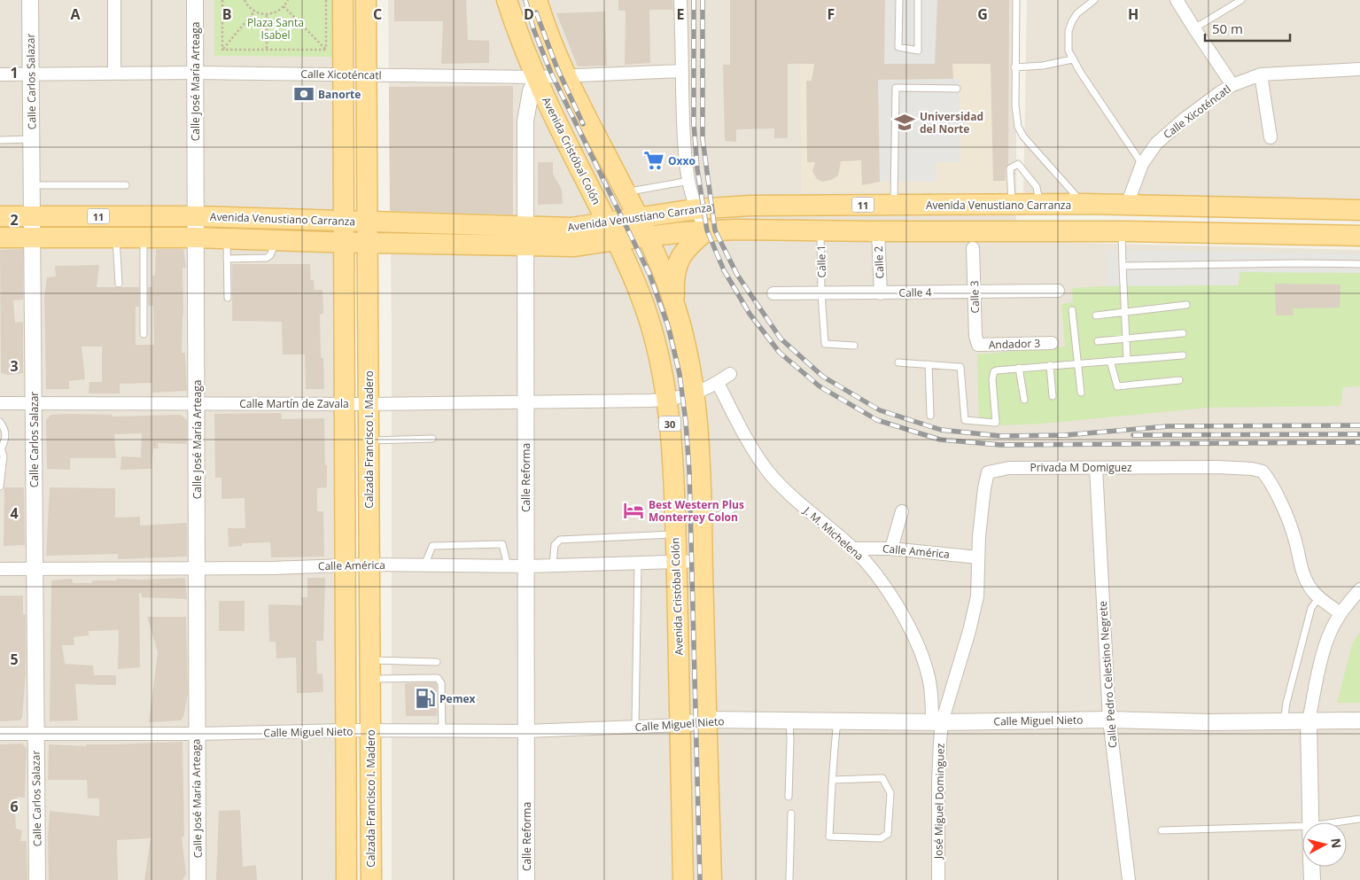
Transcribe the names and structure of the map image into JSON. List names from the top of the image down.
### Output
{
  "streets": {
    "main road": [
      "Avenida Cristóbal Colón",
      "11",
      "Avenida Venustiano Carranza",
      "30",
      "Calzada Francisco I. Madero"
    ],
    "street": [
      "Calle Xicoténcatl",
      "Calle Carlos Salazar",
      "Calle José María Arteaga",
      "Calle 2",
      "Calle 4",
      "Calle 3",
      "Andador 3",
      "Calle Martín de Zavala",
      "Privada M Domiguez",
      "Calle Reforma",
      "J. M. Michelena",
      "Calle América",
      "Calle Pedro Celestino Negrete",
      "Calle Miguel Nieto",
      "José Miguel Dominguez"
    ],
    "lane": ["Calle 1"]
  },
  "crossings": [
    ["Calle Xicoténcatl", "Calle Carlos Salazar"],
    ["Calle Xicoténcatl", "Calle José María Arteaga"],
    ["Calle Xicoténcatl", "Avenida Cristóbal Colón"],
    ["Calle Xicoténcatl", "Avenida Venustiano Carranza"],
    ["Calle Xicoténcatl", "30"],
    ["Calle Xicoténcatl", "Calzada Francisco I. Madero"],
    ["Calle Xicoténcatl", "Calle Reforma"],
    ["Calle Carlos Salazar", "Avenida Venustiano Carranza"],
    ["Calle Carlos Salazar", "Calle Martín de Zavala"],
    ["Calle Carlos Salazar", "Calle América"],
    ["Calle Carlos Salazar", "Calle Miguel Nieto"],
    ["Calle José María Arteaga", "Avenida Venustiano Carranza"],
    ["Calle José María Arteaga", "Calle Martín de Zavala"],
    ["Calle José María Arteaga", "Calle América"],
    ["Calle José María Arteaga", "Calle Miguel Nieto"],
    ["Avenida Cristóbal Colón", "Avenida Venustiano Carranza"],
    ["Avenida Cristóbal Colón", "Calle Martín de Zavala"],
    ["Avenida Cristóbal Colón", "Calle Reforma"],
    ["Avenida Cristóbal Colón", "Calle América"],
    ["Avenida Cristóbal Colón", "Calle Miguel Nieto"],
    ["Avenida Venustiano Carranza", "Calle 1"],
    ["Avenida Venustiano Carranza", "Calle 2"],
    ["Avenida Venustiano Carranza", "30"],
    ["Avenida Venustiano Carranza", "Calzada Francisco I. Madero"],
    ["Avenida Venustiano Carranza", "Calle Reforma"],
    ["Calle 1", "Calle 4"],
    ["Calle 2", "Calle 4"],
    ["Calle 4", "Calle 3"],
    ["Calle 3", "Andador 3"],
    ["Calle Martín de Zavala", "30"],
    ["Calle Martín de Zavala", "Calzada Francisco I. Madero"],
    ["Calle Martín de Zavala", "Calle Reforma"],
    ["Calle Martín de Zavala", "J. M. Michelena"],
    ["30", "Calle América"],
    ["30", "Calle Miguel Nieto"],
    ["Calzada Francisco I. Madero", "Calle América"],
    ["Calzada Francisco I. Madero", "Calle Miguel Nieto"],
    ["Privada M Domiguez", "J. M. Michelena"],
    ["Privada M Domiguez", "Calle América"],
    ["Privada M Domiguez", "Calle Pedro Celestino Negrete"],
    ["Privada M Domiguez", "Calle Miguel Nieto"],
    ["Privada M Domiguez", "José Miguel Dominguez"],
    ["Calle Reforma", "Calle América"],
    ["Calle Reforma", "Calle Miguel Nieto"],
    ["J. M. Michelena", "Calle América"],
    ["J. M. Michelena", "Calle Miguel Nieto"],
    ["J. M. Michelena", "José Miguel Dominguez"],
    ["Calle Pedro Celestino Negrete", "Calle Miguel Nieto"],
    ["Calle Miguel Nieto", "José Miguel Dominguez"]
  ],
  "parks": ["Plaza Santa Isabel"],
  "places": {
    "bank": ["Banorte"],
    "school or university": ["Universidad del Norte"],
    "supermarket": ["Oxxo"],
    "hotel": ["Best Western Plus Monterrey Colon"],
    "fuel station": ["Pemex"]
  },
  "scale_bar": "50 m",
  "north": "right",
  "grid": {
    "columns": [
      "A",
      "B",
      "C",
      "D",
      "E",
      "F",
      "G",
      "H"
    ],
    "rows": [
      "1",
      "2",
      "3",
      "4",
      "5",
      "6"
    ]
  }
}
